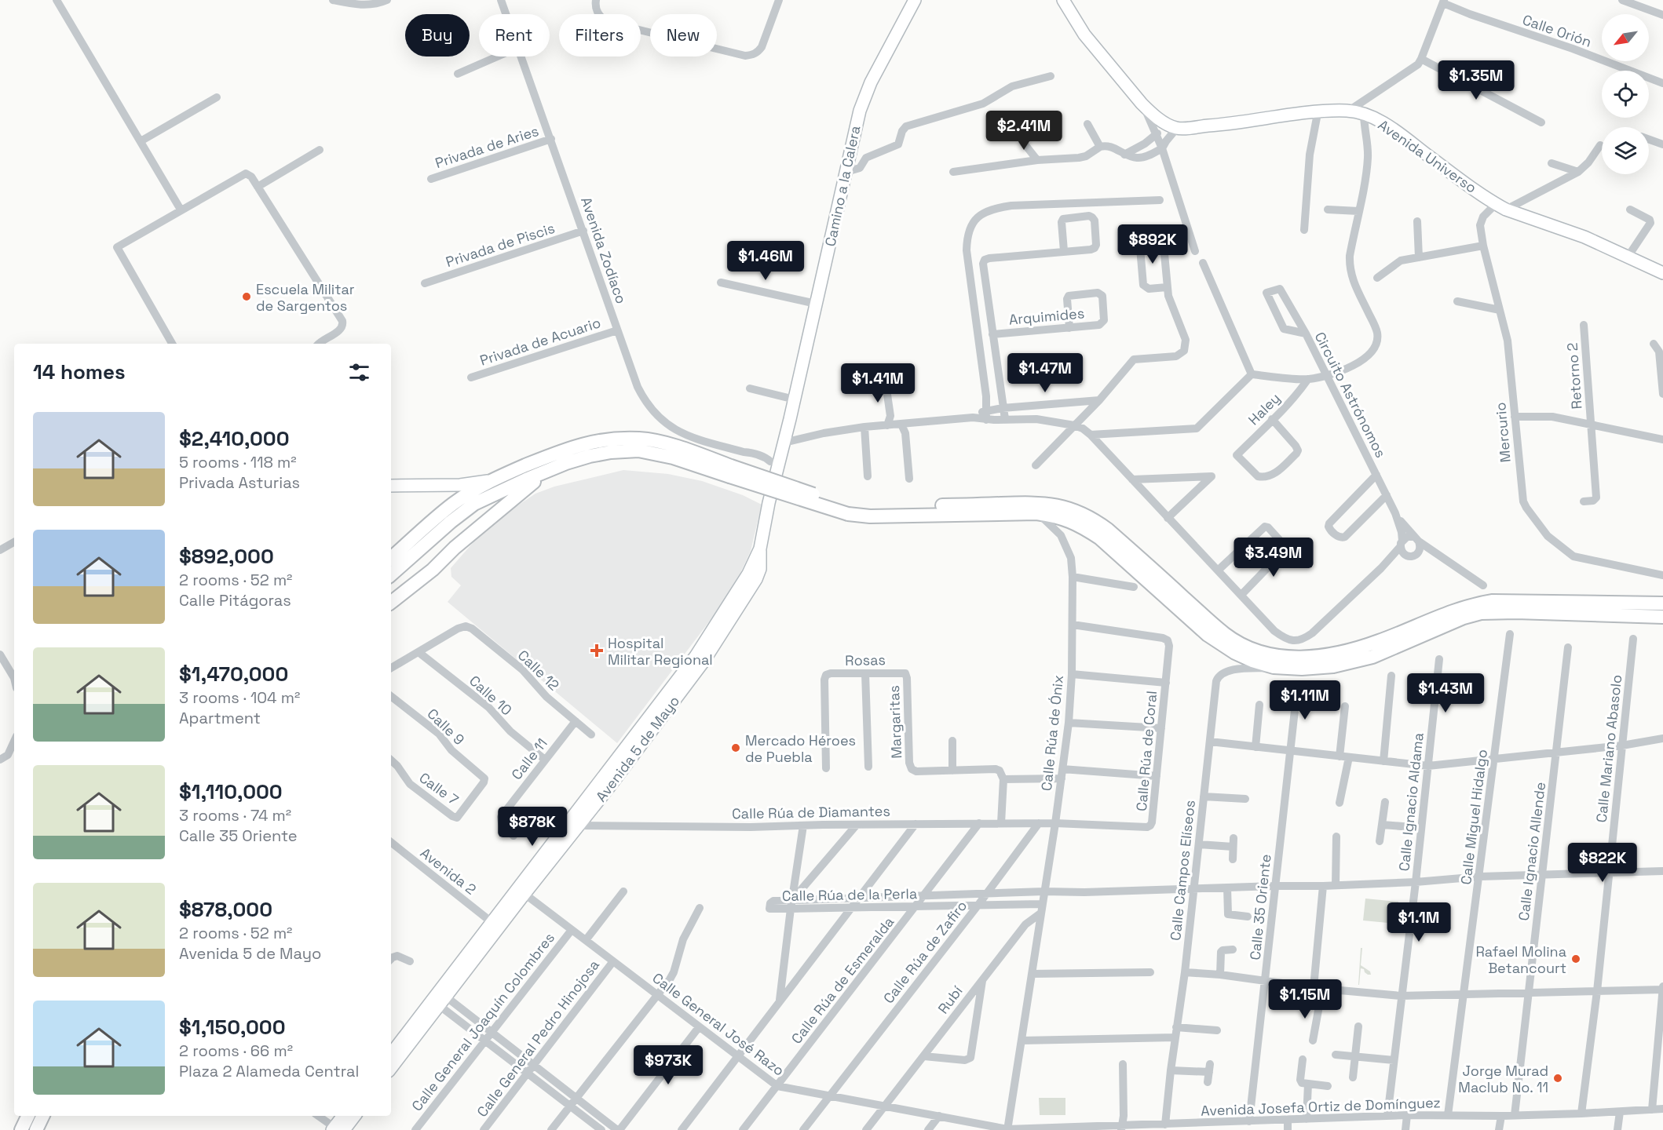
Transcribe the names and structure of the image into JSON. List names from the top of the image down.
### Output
{
  "streets": {
    "street": [
      "Calle Orión",
      "Privada de Aries",
      "Avenida Universo",
      "Camino a la Calera",
      "Privada de Piscis",
      "Avenida Zodíaco",
      "Arquimides",
      "Privada de Acuario",
      "Retorno 2",
      "Circuito Astrónomos",
      "Haley",
      "Mercurio",
      "Rosas",
      "Calle 12",
      "Calle 10",
      "Margaritas",
      "Calle 9",
      "Calle Rúa de Ónix",
      "Avenida 5 de Mayo",
      "Calle Mariano Abasolo",
      "Calle Rúa de Coral",
      "Calle 11",
      "Calle 7",
      "Calle Ignacio Aldama",
      "Calle Rúa de Diamantes",
      "Calle Miguel Hidalgo",
      "Calle Ignacio Allende",
      "Calle Campos Elíseos",
      "Avenida 2",
      "Calle Rúa de la Perla",
      "Calle 35 Oriente",
      "Calle Rúa de Zafiro",
      "Calle Rúa de Esmeralda",
      "Rubí",
      "Calle General Joaquín Colombres",
      "Calle General José Razo",
      "Calle General Pedro Hinojosa",
      "Avenida Josefa Ortiz de Domínguez"
    ]
  },
  "crossings": [
    ["Privada de Aries", "Avenida Zodíaco"],
    ["Avenida Universo", "Mercurio"],
    ["Camino a la Calera", "Avenida Zodíaco"],
    ["Camino a la Calera", "Avenida 5 de Mayo"],
    ["Privada de Piscis", "Avenida Zodíaco"],
    ["Avenida Zodíaco", "Privada de Acuario"],
    ["Avenida Zodíaco", "Avenida 5 de Mayo"],
    ["Rosas", "Margaritas"],
    ["Calle 12", "Calle 10"],
    ["Calle 12", "Calle 11"],
    ["Calle 10", "Calle 11"],
    ["Calle 9", "Calle 7"],
    ["Calle Rúa de Ónix", "Calle Rúa de Coral"],
    ["Calle Rúa de Ónix", "Calle Rúa de Diamantes"],
    ["Calle Rúa de Ónix", "Calle Rúa de la Perla"],
    ["Calle Rúa de Ónix", "Rubí"],
    ["Calle Rúa de Ónix", "Calle General José Razo"],
    ["Calle Rúa de Ónix", "Avenida Josefa Ortiz de Domínguez"],
    ["Avenida 5 de Mayo", "Calle Rúa de Diamantes"],
    ["Avenida 5 de Mayo", "Avenida 2"],
    ["Avenida 5 de Mayo", "Calle General José Razo"],
    ["Calle Mariano Abasolo", "Calle Rúa de la Perla"],
    ["Calle Mariano Abasolo", "Avenida Josefa Ortiz de Domínguez"],
    ["Calle Rúa de Coral", "Calle Rúa de Diamantes"],
    ["Calle Ignacio Aldama", "Calle Rúa de la Perla"],
    ["Calle Ignacio Aldama", "Avenida Josefa Ortiz de Domínguez"],
    ["Calle Rúa de Diamantes", "Calle Rúa de Zafiro"],
    ["Calle Rúa de Diamantes", "Calle Rúa de Esmeralda"],
    ["Calle Miguel Hidalgo", "Calle Rúa de la Perla"],
    ["Calle Miguel Hidalgo", "Avenida Josefa Ortiz de Domínguez"],
    ["Calle Ignacio Allende", "Calle Rúa de la Perla"],
    ["Calle Ignacio Allende", "Avenida Josefa Ortiz de Domínguez"],
    ["Calle Campos Elíseos", "Calle Rúa de la Perla"],
    ["Calle Campos Elíseos", "Avenida Josefa Ortiz de Domínguez"],
    ["Calle Rúa de la Perla", "Calle 35 Oriente"],
    ["Calle Rúa de la Perla", "Calle Rúa de Zafiro"],
    ["Calle Rúa de la Perla", "Calle Rúa de Esmeralda"],
    ["Calle 35 Oriente", "Avenida Josefa Ortiz de Domínguez"],
    ["Calle Rúa de Zafiro", "Calle General José Razo"],
    ["Calle Rúa de Esmeralda", "Calle General José Razo"],
    ["Rubí", "Calle General José Razo"],
    ["Calle General Joaquín Colombres", "Calle General José Razo"],
    ["Calle General José Razo", "Calle General Pedro Hinojosa"],
    ["Calle General José Razo", "Avenida Josefa Ortiz de Domínguez"]
  ],
  "places": {
    "other": [
      "Escuela Militar de Sargentos",
      "Mercado Héroes de Puebla",
      "Rafael Molina Betancourt",
      "Jorge Murad Maclub No. 11"
    ],
    "health": ["Hospital Militar Regional"]
  },
  "north": "bottom left",
  "page": {
    "chip": [
      "Buy",
      "Rent",
      "Filters",
      "New"
    ],
    "price": [
      "$1.35M",
      "$2.41M",
      "$892K",
      "$1.46M",
      "$1.47M",
      "$1.41M",
      "$3.49M",
      "$1.43M",
      "$1.11M",
      "$878K",
      "$822K",
      "$1.1M",
      "$1.15M",
      "$973K"
    ],
    "heading": "14 homes",
    "list": [
      {
        "name": "$2,410,000",
        "note": "5 rooms · 118 m² · Privada Asturias"
      },
      {
        "name": "$892,000",
        "note": "2 rooms · 52 m² · Calle Pitágoras"
      },
      {
        "name": "$1,470,000",
        "note": "3 rooms · 104 m² · Apartment"
      },
      {
        "name": "$1,110,000",
        "note": "3 rooms · 74 m² · Calle 35 Oriente"
      },
      {
        "name": "$878,000",
        "note": "2 rooms · 52 m² · Avenida 5 de Mayo"
      },
      {
        "name": "$1,150,000",
        "note": "2 rooms · 66 m² · Plaza 2 Alameda Central"
      }
    ]
  }
}
